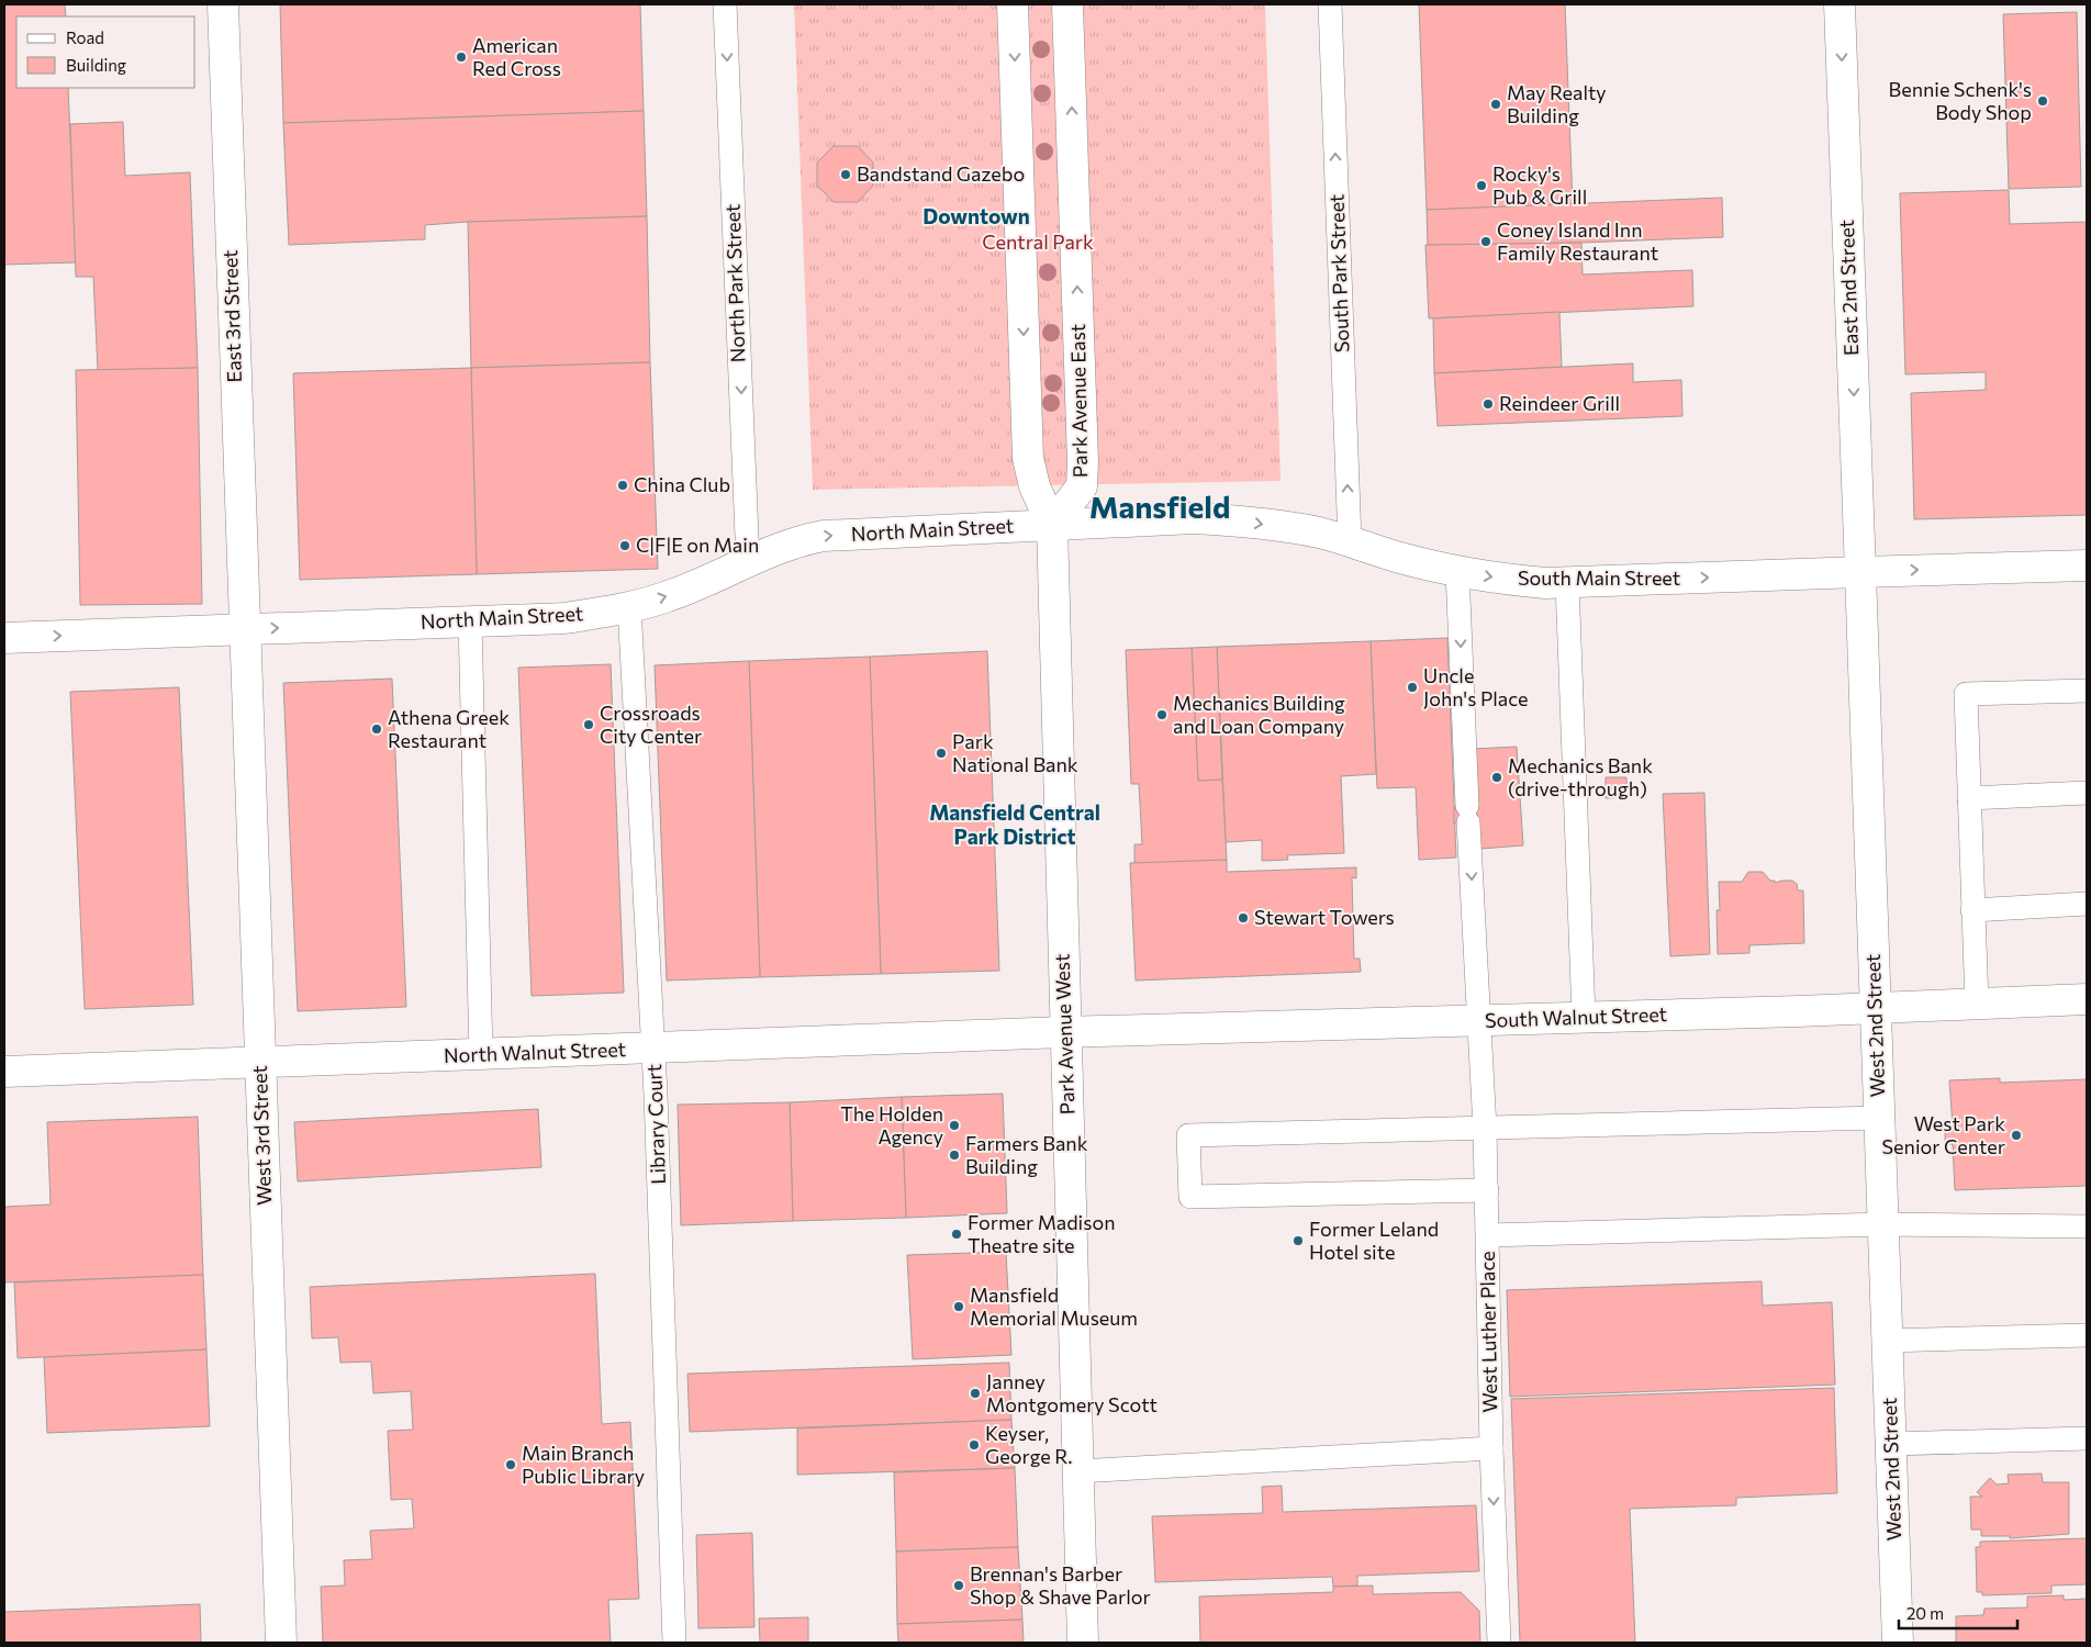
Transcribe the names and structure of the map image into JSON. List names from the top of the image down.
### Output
{
  "streets": {
    "main road": [
      "East 2nd Street",
      "East 3rd Street",
      "Park Avenue East",
      "North Main Street",
      "South Main Street",
      "South Walnut Street",
      "West 2nd Street",
      "Park Avenue West",
      "North Walnut Street",
      "West 3rd Street"
    ],
    "lane": [
      "South Park Street",
      "North Park Street",
      "Library Court",
      "West Luther Place"
    ]
  },
  "crossings": [
    ["South Park Street", "South Main Street"],
    ["North Park Street", "North Main Street"],
    ["East 2nd Street", "South Main Street"],
    ["East 2nd Street", "West 2nd Street"],
    ["East 3rd Street", "North Main Street"],
    ["East 3rd Street", "West 3rd Street"],
    ["Park Avenue East", "North Main Street"],
    ["Park Avenue East", "South Main Street"],
    ["Park Avenue East", "Park Avenue West"],
    ["North Main Street", "South Main Street"],
    ["North Main Street", "Park Avenue West"],
    ["North Main Street", "Library Court"],
    ["North Main Street", "West 3rd Street"],
    ["South Main Street", "West 2nd Street"],
    ["South Main Street", "Park Avenue West"],
    ["South Main Street", "West Luther Place"],
    ["South Walnut Street", "West 2nd Street"],
    ["South Walnut Street", "Park Avenue West"],
    ["South Walnut Street", "North Walnut Street"],
    ["South Walnut Street", "West Luther Place"],
    ["Park Avenue West", "North Walnut Street"],
    ["North Walnut Street", "Library Court"],
    ["North Walnut Street", "West 3rd Street"]
  ],
  "one_way": [
    "South Park Street",
    "North Park Street",
    "East 2nd Street",
    "North Main Street",
    "South Main Street"
  ],
  "districts": ["Downtown", "Mansfield", "Mansfield Central Park District"],
  "parks": ["Central Park"],
  "places": [
    "American Red Cross",
    "Bennie Schenk's Body Shop",
    "May Realty Building",
    "Bandstand Gazebo",
    "Rocky's Pub & Grill",
    "Coney Island Inn Family Restaurant",
    "Reindeer Grill",
    "China Club",
    "C|F|E on Main",
    "Uncle John's Place",
    "Mechanics Building and Loan Company",
    "Crossroads City Center",
    "Athena Greek Restaurant",
    "Park National Bank",
    "Mechanics Bank (drive-through)",
    "Stewart Towers",
    "The Holden Agency",
    "West Park Senior Center",
    "Farmers Bank Building",
    "Former Madison Theatre site",
    "Former Leland Hotel site",
    "Mansfield Memorial Museum",
    "Janney Montgomery Scott",
    "Keyser, George R.",
    "Main Branch Public Library",
    "Brennan's Barber Shop & Shave Parlor"
  ],
  "legend": ["Road", "Building"],
  "scale_bar": "20 m"
}
